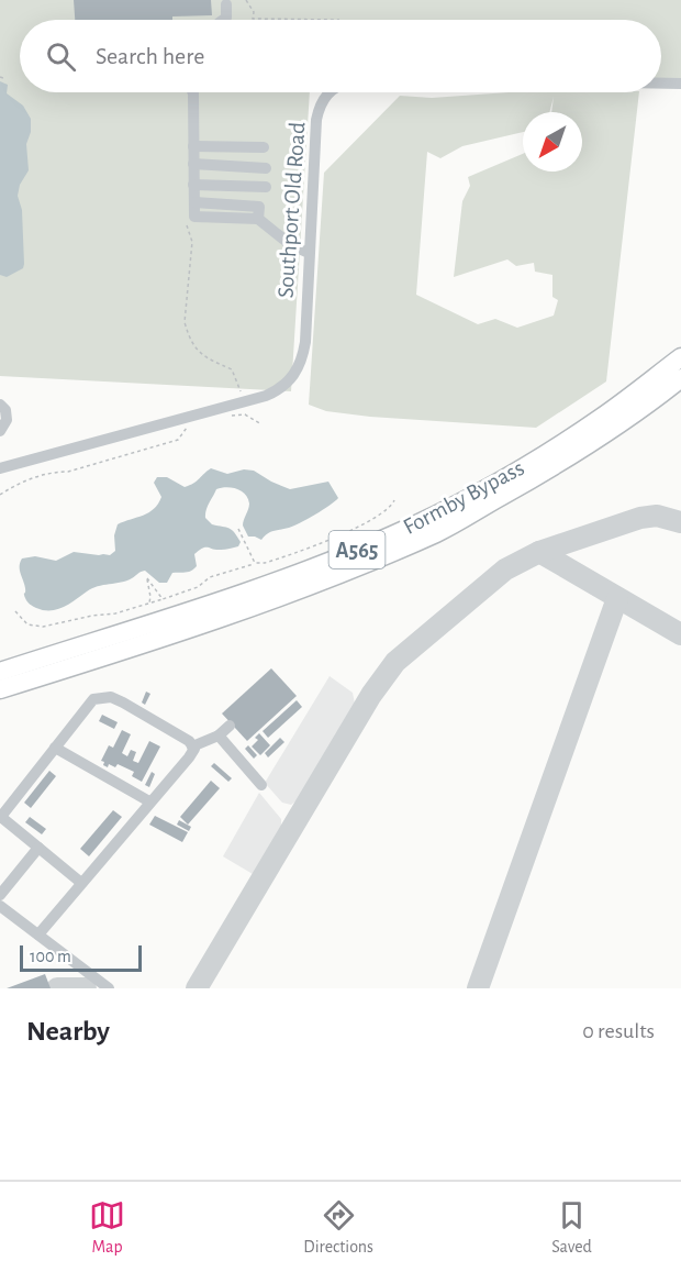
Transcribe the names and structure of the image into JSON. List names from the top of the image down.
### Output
{
  "streets": {
    "highway": ["Formby Bypass", "A565"],
    "street": ["Southport Old Road"]
  },
  "scale_bar": "100 m",
  "north": "bottom left",
  "page": {
    "search": "Search here",
    "scale": "100 m",
    "heading": ["Nearby", "0 results"],
    "nav": ["Map", "Directions", "Saved"]
  }
}
